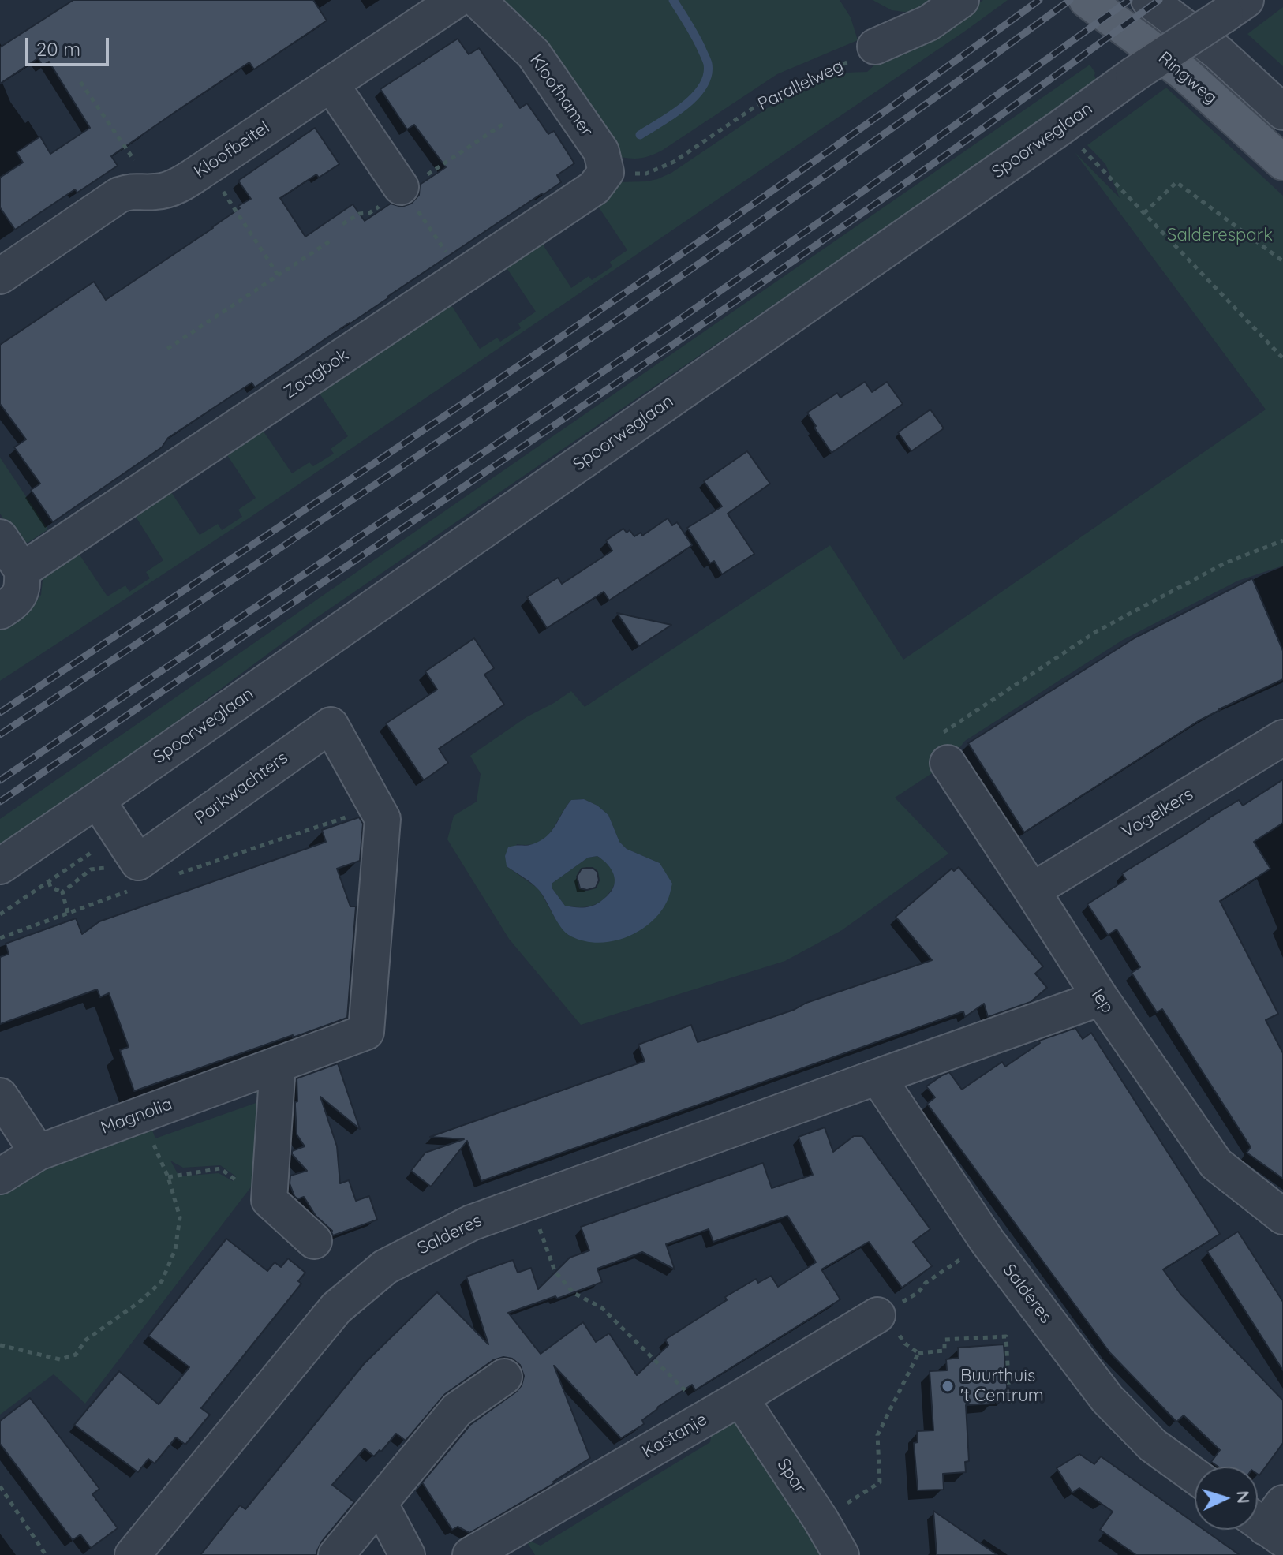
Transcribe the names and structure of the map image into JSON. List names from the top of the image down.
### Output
{
  "streets": {
    "main road": ["Ringweg"],
    "street": [
      "Kloofhamer",
      "Spoorweglaan",
      "Kloofbeitel",
      "Zaagbok",
      "Parkwachters",
      "Vogelkers",
      "Iep",
      "Magnolia",
      "Salderes",
      "Kastanje",
      "Spar"
    ],
    "path": ["Parallelweg"]
  },
  "crossings": [
    ["Parallelweg", "Kloofhamer"],
    ["Parallelweg", "Zaagbok"],
    ["Kloofhamer", "Zaagbok"],
    ["Parkwachters", "Magnolia"],
    ["Vogelkers", "Iep"],
    ["Iep", "Salderes"],
    ["Kastanje", "Spar"]
  ],
  "parks": ["Salderespark"],
  "places": ["Buurthuis 't Centrum"],
  "scale_bar": "20 m",
  "north": "right"
}
